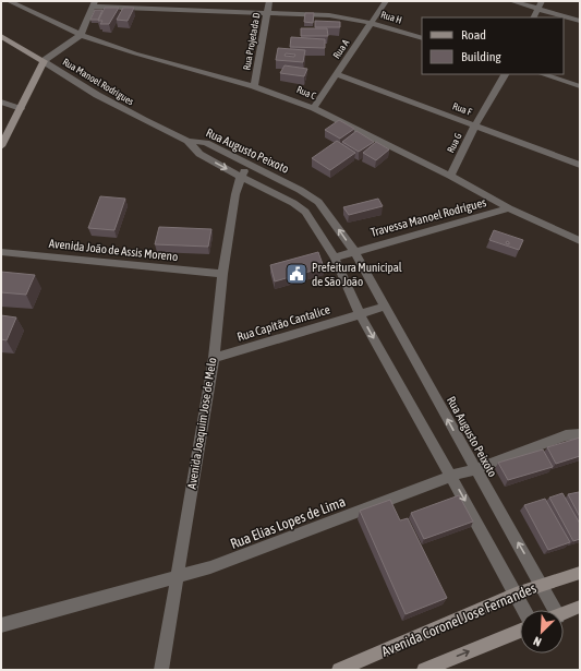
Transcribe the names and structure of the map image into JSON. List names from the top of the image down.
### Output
{
  "streets": {
    "street": [
      "Rua H",
      "Rua Projetada D",
      "Rua A",
      "Rua Manoel Rodrigues",
      "Rua C",
      "Rua F",
      "Rua G",
      "Rua Augusto Peixoto",
      "Travessa Manoel Rodrigues",
      "Avenida João de Assis Moreno",
      "Rua Capitão Cantalice",
      "Avenida Joaquim Jose de Melo",
      "Rua Elias Lopes de Lima",
      "Avenida Coronel Jose Fernandes"
    ]
  },
  "crossings": [
    ["Rua H", "Rua Projetada D"],
    ["Rua H", "Rua A"],
    ["Rua Projetada D", "Rua C"],
    ["Rua A", "Rua C"],
    ["Rua A", "Rua F"],
    ["Rua Manoel Rodrigues", "Rua Augusto Peixoto"],
    ["Rua C", "Rua G"],
    ["Rua C", "Travessa Manoel Rodrigues"],
    ["Rua F", "Rua G"],
    ["Rua Augusto Peixoto", "Travessa Manoel Rodrigues"],
    ["Rua Augusto Peixoto", "Rua Capitão Cantalice"],
    ["Rua Augusto Peixoto", "Avenida Joaquim Jose de Melo"],
    ["Rua Augusto Peixoto", "Rua Elias Lopes de Lima"],
    ["Rua Augusto Peixoto", "Avenida Coronel Jose Fernandes"],
    ["Avenida João de Assis Moreno", "Avenida Joaquim Jose de Melo"],
    ["Rua Capitão Cantalice", "Avenida Joaquim Jose de Melo"],
    ["Avenida Joaquim Jose de Melo", "Rua Elias Lopes de Lima"]
  ],
  "places": {
    "public building": ["Prefeitura Municipal de São João"]
  },
  "legend": ["Road", "Building"],
  "north": "bottom left"
}
